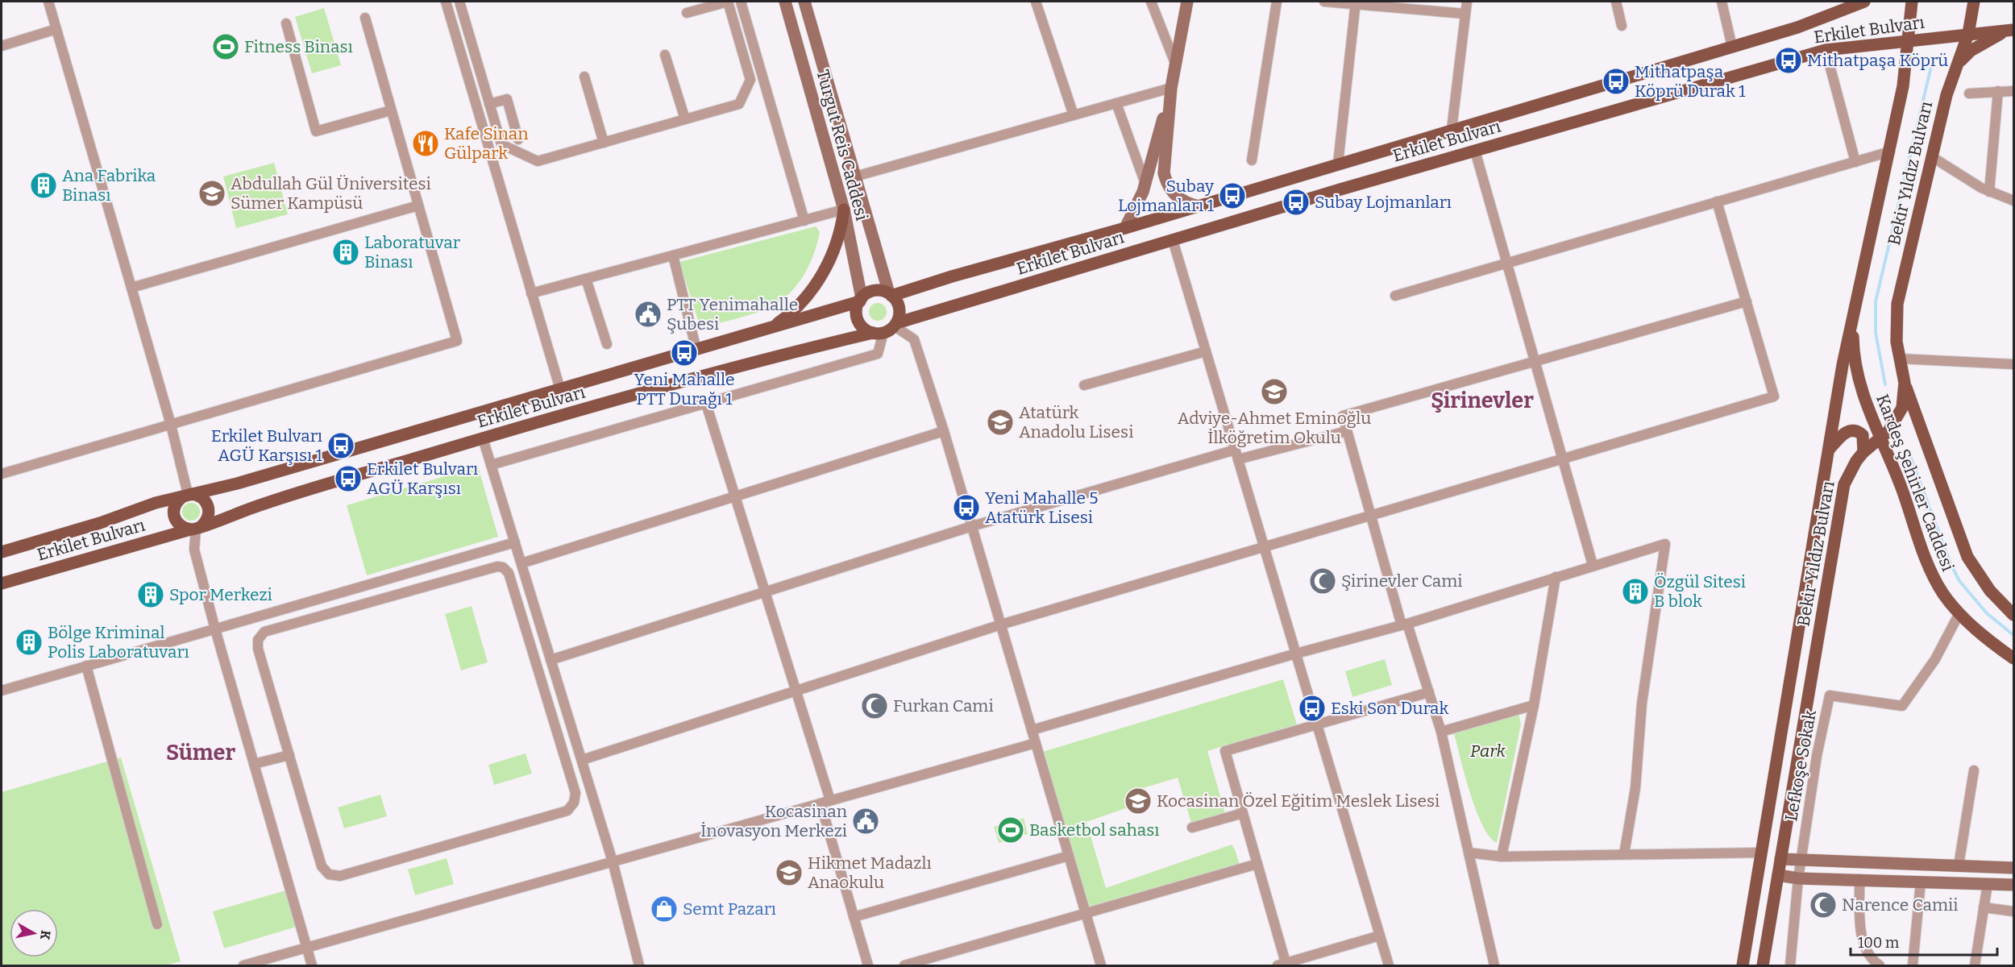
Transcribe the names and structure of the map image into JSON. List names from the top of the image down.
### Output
{
  "streets": {
    "main road": ["Erkilet Bulvarı", "Bekir Yıldız Bulvarı", "Kardeş Şehirler Caddesi"],
    "street": ["Turgut Reis Caddesi", "Lefkoşe Sokak"]
  },
  "crossings": [
    ["Erkilet Bulvarı", "Turgut Reis Caddesi"],
    ["Erkilet Bulvarı", "Bekir Yıldız Bulvarı"],
    ["Bekir Yıldız Bulvarı", "Kardeş Şehirler Caddesi"],
    ["Kardeş Şehirler Caddesi", "Lefkoşe Sokak"]
  ],
  "districts": ["Şirinevler", "Sümer"],
  "parks": ["Park"],
  "places": {
    "sports": ["Fitness Binası", "Basketbol sahası"],
    "bus stop": [
      "Mithatpaşa Köprü",
      "Mithatpaşa Köprü Durak 1",
      "Subay Lojmanları 1",
      "Subay Lojmanları",
      "Yeni Mahalle PTT Durağı 1",
      "Erkilet Bulvarı AGÜ Karşısı 1",
      "Erkilet Bulvarı AGÜ Karşısı",
      "Yeni Mahalle 5 Atatürk Lisesi",
      "Eski Son Durak"
    ],
    "restaurant": ["Kafe Sinan Gülpark"],
    "building": [
      "Ana Fabrika Binası",
      "Laboratuvar Binası",
      "Özgül Sitesi B blok",
      "Spor Merkezi",
      "Bölge Kriminal Polis Laboratuvarı"
    ],
    "school or university": [
      "Abdullah Gül Üniversitesi Sümer Kampüsü",
      "Adviye-Ahmet Eminoğlu İlköğretim Okulu",
      "Atatürk Anadolu Lisesi",
      "Kocasinan Özel Eğitim Meslek Lisesi",
      "Hikmet Madazlı Anaokulu"
    ],
    "public building": ["PTT Yenimahalle Şubesi", "Kocasinan İnovasyon Merkezi"],
    "mosque": ["Şirinevler Cami", "Furkan Cami", "Narence Camii"],
    "shop": ["Semt Pazarı"]
  },
  "scale_bar": "100 m",
  "north": "right"
}
